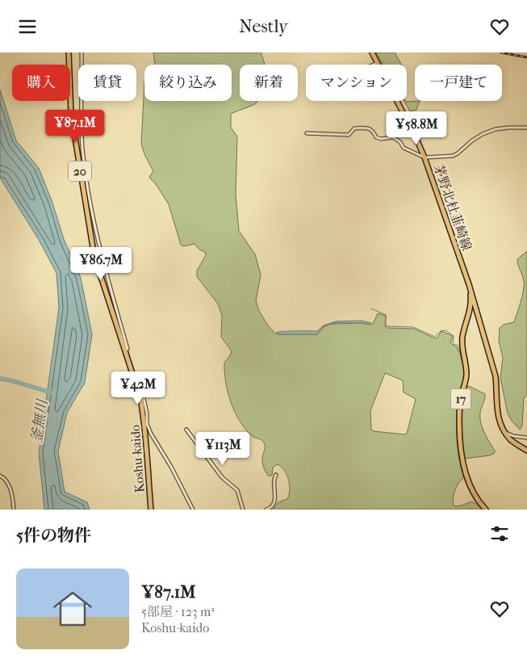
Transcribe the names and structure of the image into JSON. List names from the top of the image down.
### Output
{
  "streets": {
    "main road": [
      "20",
      "茅野北杜韮崎線",
      "17",
      "Koshu-kaido"
    ]
  },
  "water": ["釜無川"],
  "page": {
    "header": "Nestly",
    "chip": [
      "購入",
      "賃貸",
      "絞り込み",
      "新着",
      "マンション",
      "一戸建て"
    ],
    "price": [
      "¥87.1M",
      "¥58.8M",
      "¥86.7M",
      "¥42M",
      "¥113M"
    ],
    "heading": "5件の物件",
    "list": [
      {
        "name": "¥87.1M",
        "note": "5部屋 · 123 m² · Koshu-kaido"
      }
    ]
  }
}
